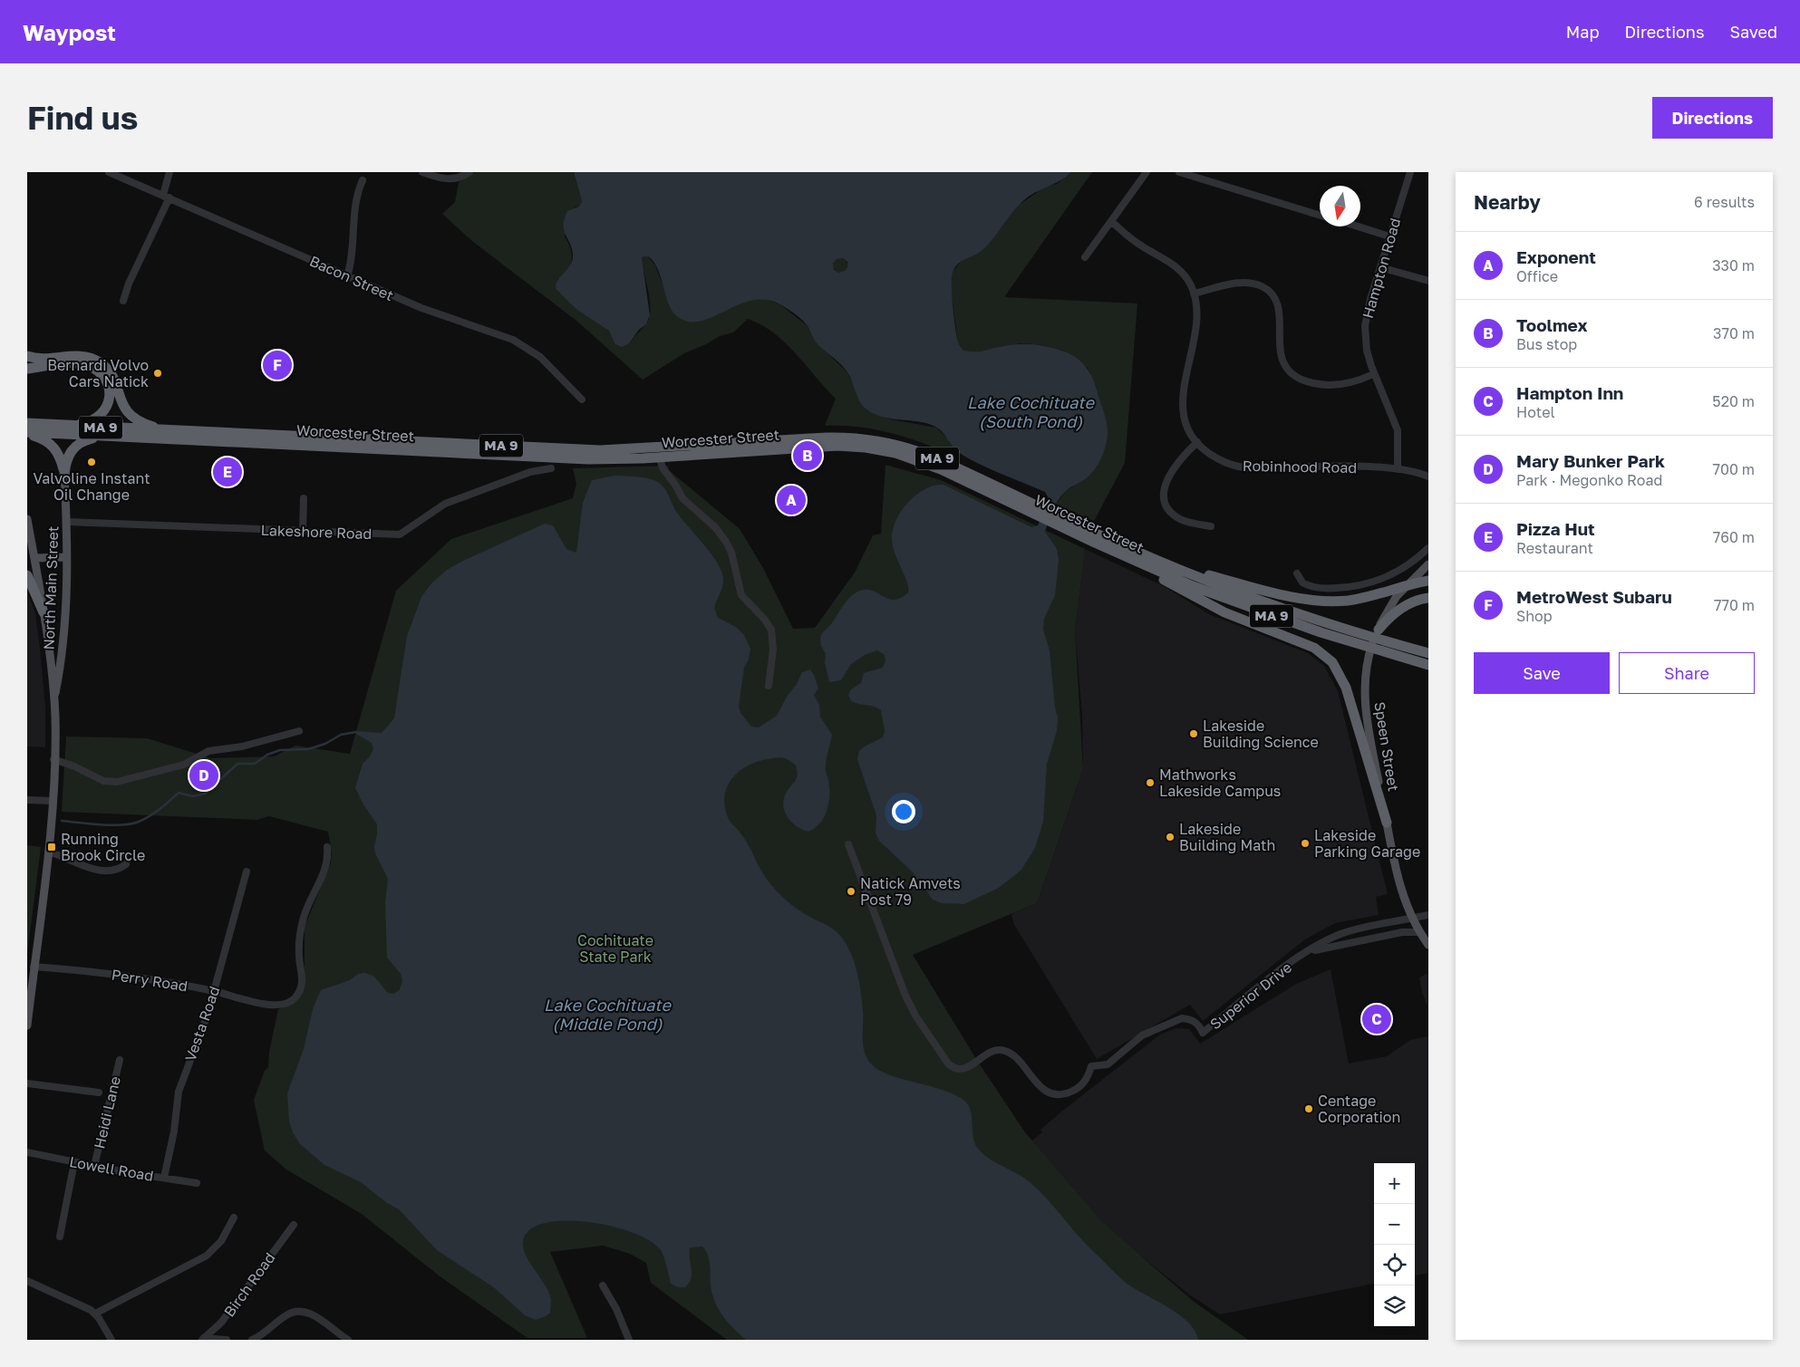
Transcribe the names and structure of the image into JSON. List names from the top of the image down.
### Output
{
  "streets": {
    "highway": ["MA 9", "Worcester Street"],
    "main road": ["North Main Street", "Speen Street"],
    "street": [
      "Hampton Road",
      "Bacon Street",
      "Robinhood Road",
      "Lakeshore Road",
      "Perry Road",
      "Superior Drive",
      "Vesta Road",
      "Heidi Lane",
      "Lowell Road",
      "Birch Road"
    ]
  },
  "crossings": [
    ["Hampton Road", "Robinhood Road"],
    ["Lakeshore Road", "North Main Street"],
    ["North Main Street", "Perry Road"],
    ["Speen Street", "Superior Drive"],
    ["Perry Road", "Vesta Road"],
    ["Vesta Road", "Lowell Road"],
    ["Heidi Lane", "Lowell Road"]
  ],
  "water": ["Lake Cochituate (South Pond)", "Lake Cochituate (Middle Pond)"],
  "parks": ["Cochituate State Park"],
  "places": {
    "other": [
      "Bernardi Volvo Cars Natick",
      "Valvoline Instant Oil Change",
      "Lakeside Building Science",
      "Mathworks Lakeside Campus",
      "Lakeside Building Math",
      "Lakeside Parking Garage",
      "Natick Amvets Post 79",
      "Centage Corporation"
    ],
    "transit": ["Running Brook Circle"]
  },
  "north": "bottom",
  "page": {
    "header": "Waypost",
    "nav": ["Map", "Directions", "Saved"],
    "buttons": [
      "Directions",
      ["Save", "Share"]
    ],
    "title": "Find us",
    "heading": ["Nearby", "6 results"],
    "list": [
      {
        "mark": "A",
        "name": "Exponent",
        "note": "Office",
        "value": "330 m"
      },
      {
        "mark": "B",
        "name": "Toolmex",
        "note": "Bus stop",
        "value": "370 m"
      },
      {
        "mark": "C",
        "name": "Hampton Inn",
        "note": "Hotel",
        "value": "520 m"
      },
      {
        "mark": "D",
        "name": "Mary Bunker Park",
        "note": "Park · Megonko Road",
        "value": "700 m"
      },
      {
        "mark": "E",
        "name": "Pizza Hut",
        "note": "Restaurant",
        "value": "760 m"
      },
      {
        "mark": "F",
        "name": "MetroWest Subaru",
        "note": "Shop",
        "value": "770 m"
      }
    ],
    "pins": [
      "F",
      "B",
      "E",
      "A",
      "D",
      "C"
    ],
    "map_buttons": ["+", "−"]
  }
}
